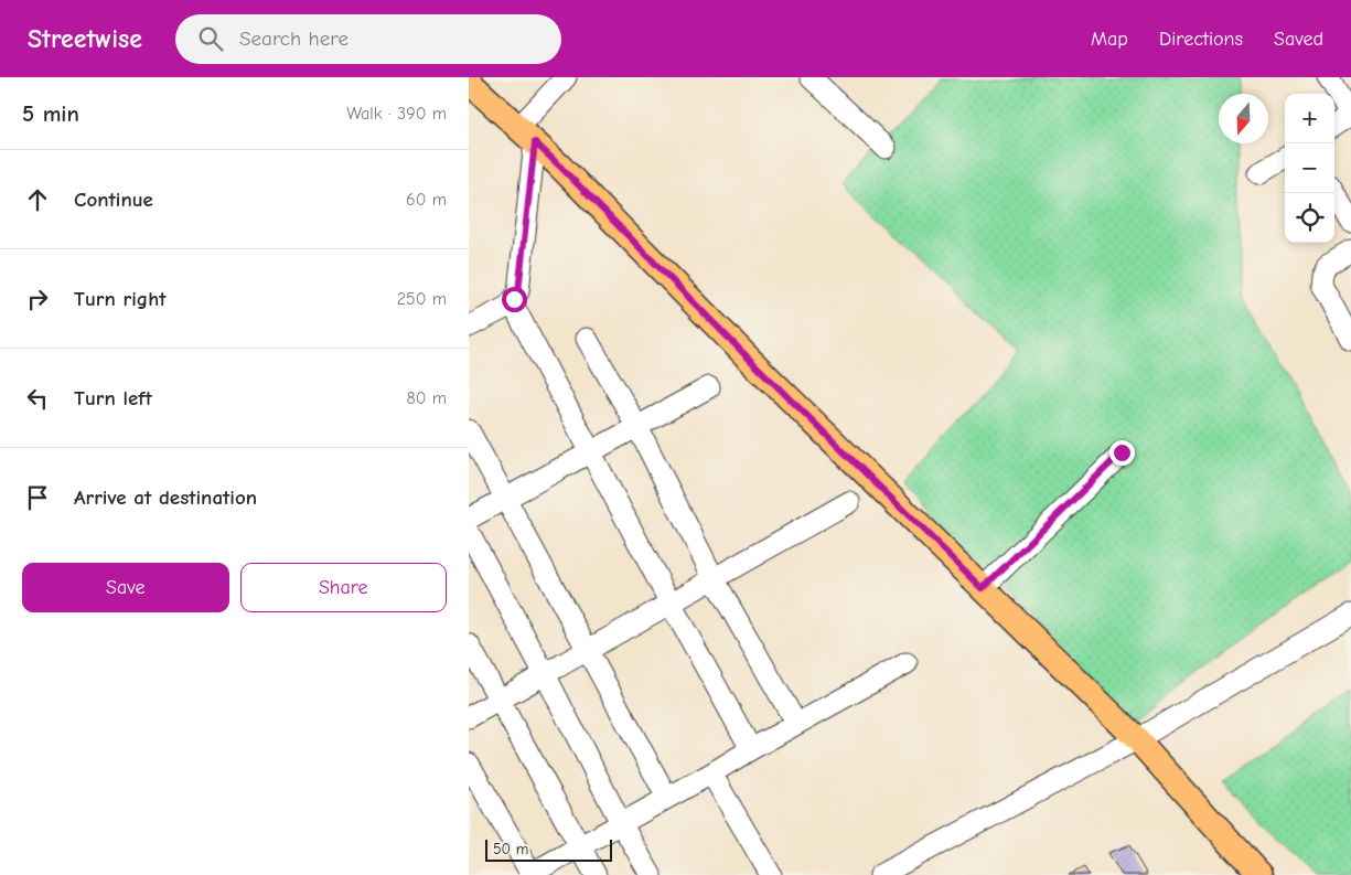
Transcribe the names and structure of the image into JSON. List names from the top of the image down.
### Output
{
  "scale_bar": "50 m",
  "north": "bottom",
  "page": {
    "header": "Streetwise",
    "search": "Search here",
    "nav": ["Map", "Directions", "Saved"],
    "heading": ["5 min", "Walk · 390 m"],
    "map_buttons": ["+", "−"],
    "list": [
      ["Continue", "60 m"],
      ["Turn right", "250 m"],
      ["Turn left", "80 m"],
      "Arrive at destination"
    ],
    "buttons": ["Save", "Share"],
    "scale": "50 m"
  }
}
